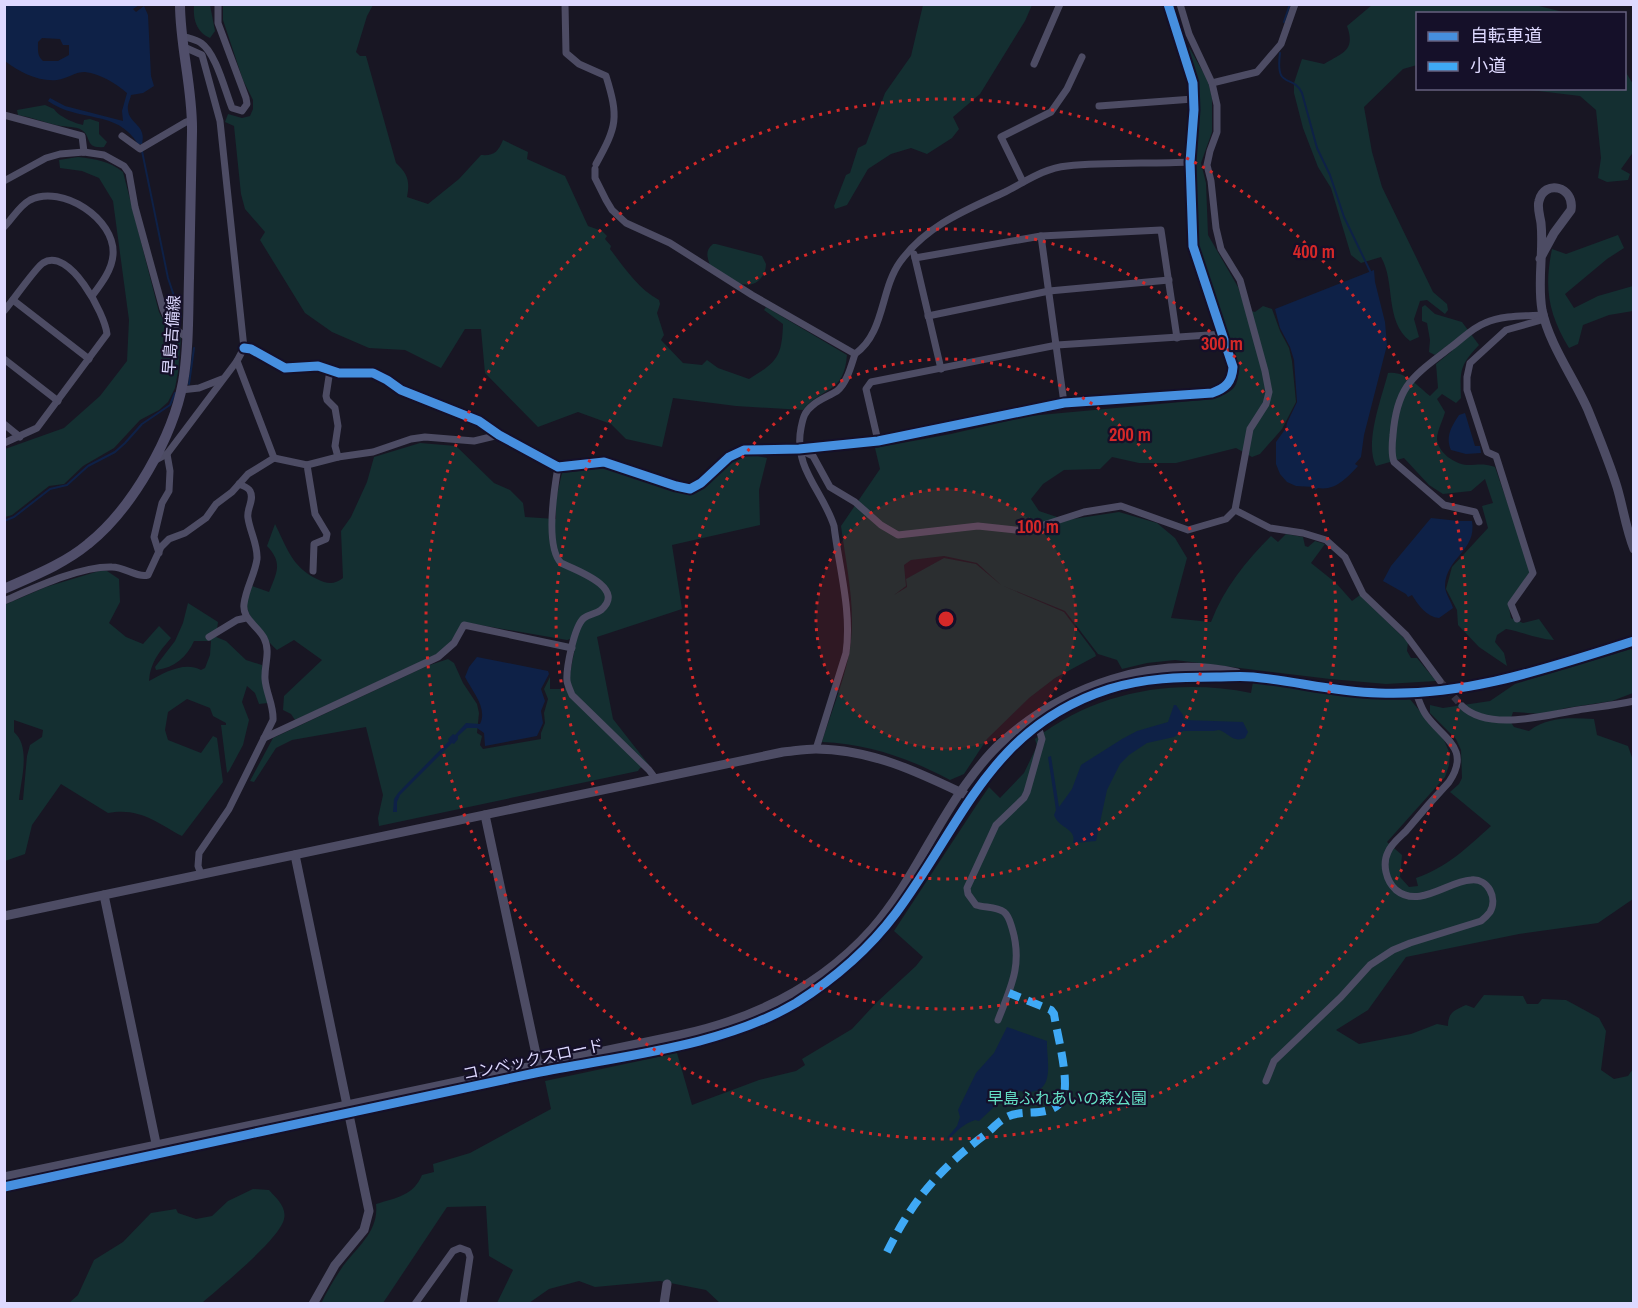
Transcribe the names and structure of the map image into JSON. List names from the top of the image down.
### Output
{
  "streets": {
    "main road": ["早島吉備線"],
    "street": ["コンベックスロード"]
  },
  "parks": ["早島ふれあいの森公園"],
  "legend": ["自転車道", "小道"],
  "rings": [
    "400 m",
    "300 m",
    "200 m",
    "100 m"
  ]
}
